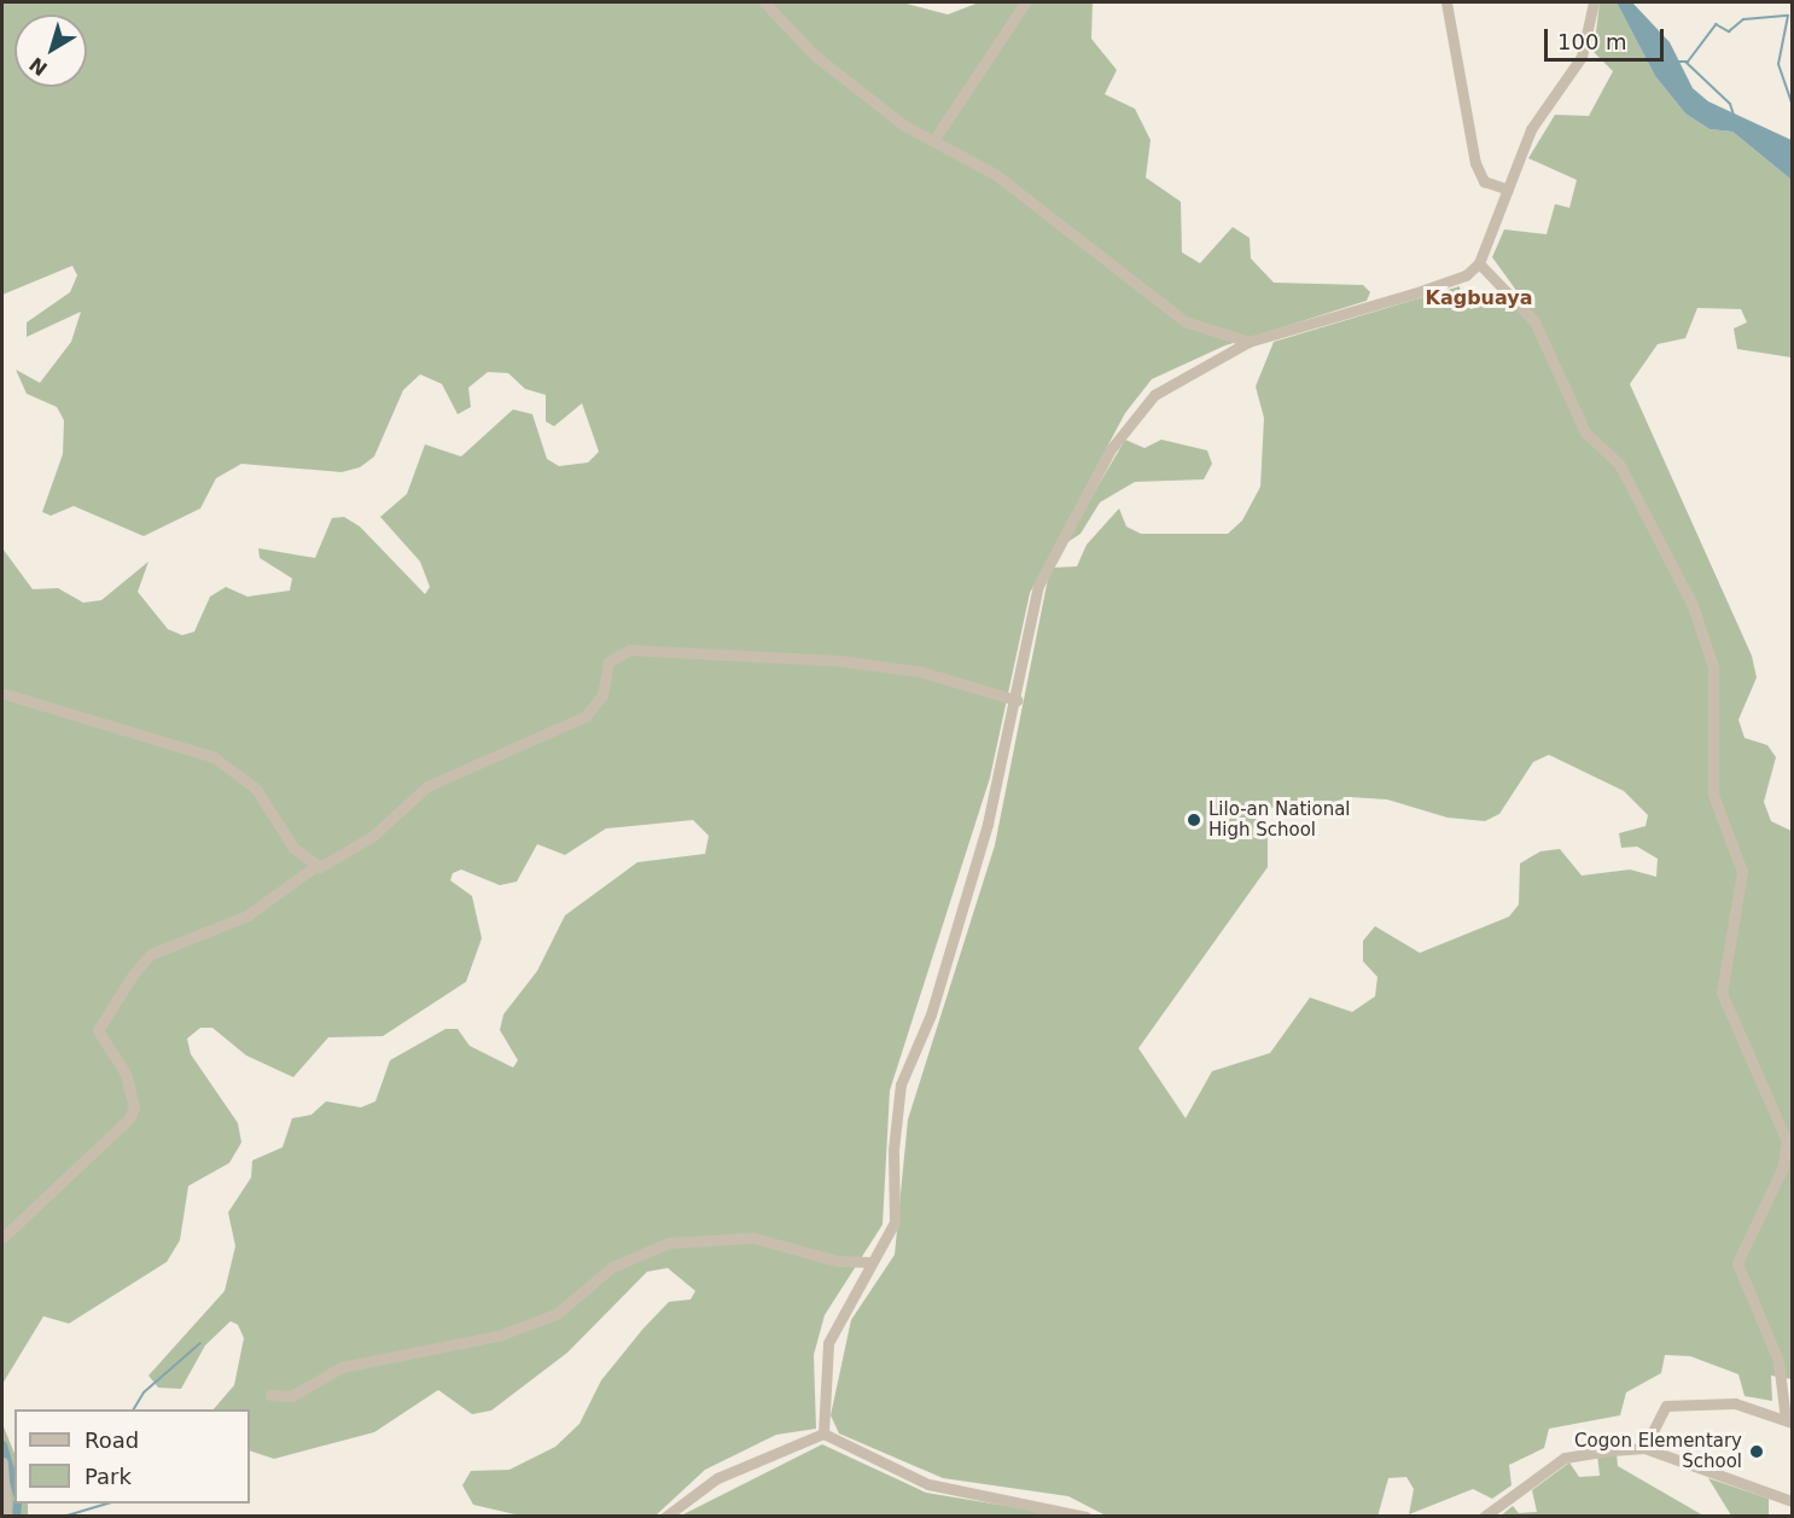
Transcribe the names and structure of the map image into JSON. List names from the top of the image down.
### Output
{
  "districts": ["Kagbuaya"],
  "places": ["Lilo-an National High School", "Cogon Elementary School"],
  "legend": ["Road", "Park"],
  "scale_bar": "100 m",
  "north": "bottom left"
}
